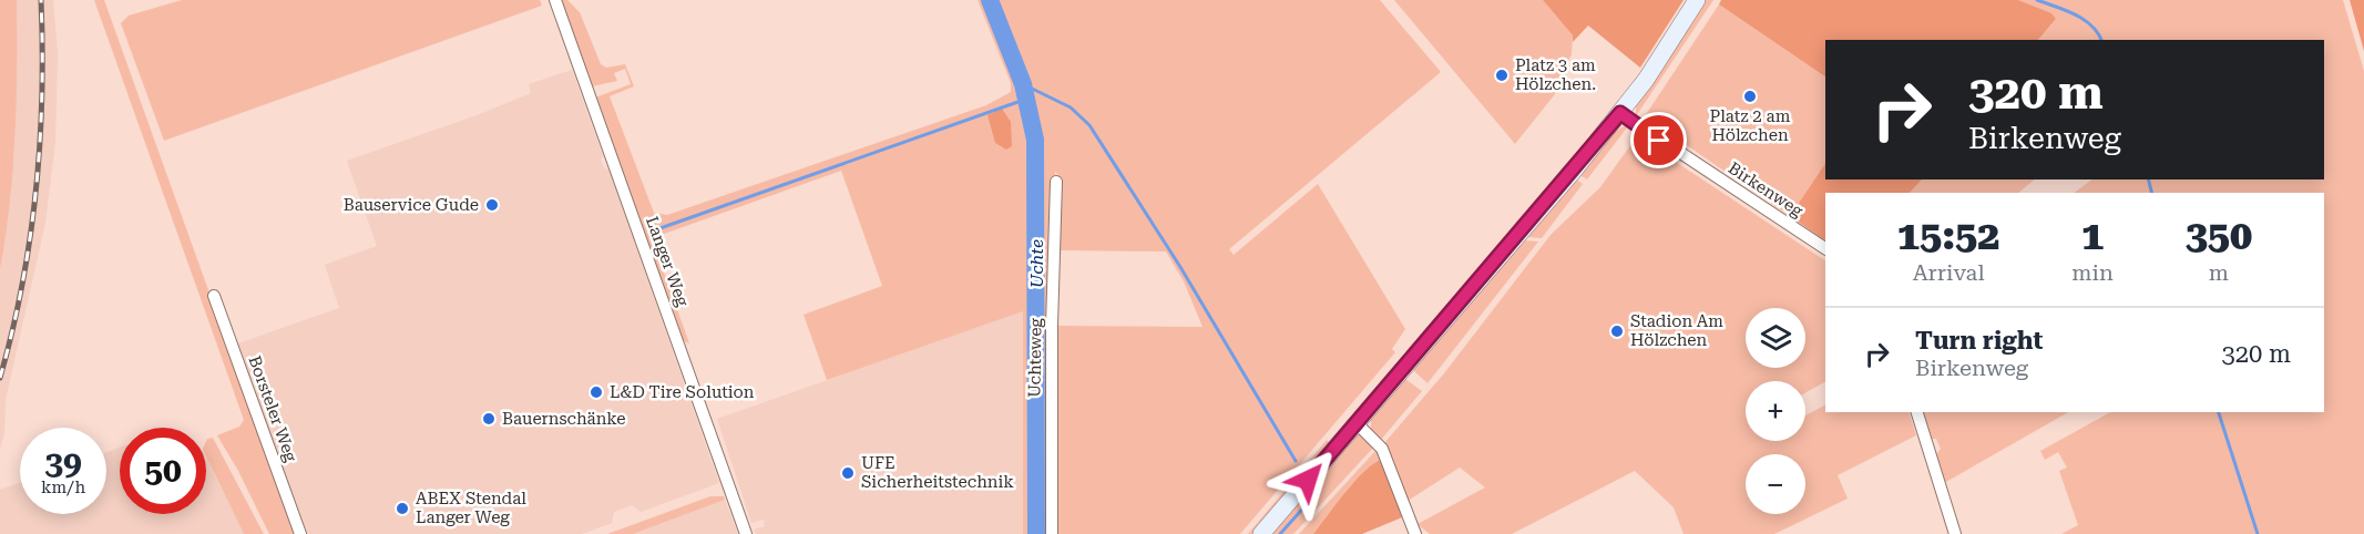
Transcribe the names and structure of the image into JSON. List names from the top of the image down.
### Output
{
  "streets": {
    "street": [
      "Birkenweg",
      "Langer Weg",
      "Uchteweg",
      "Borsteler Weg"
    ]
  },
  "water": ["Uchte"],
  "places": [
    "Platz 3 am Hölzchen.",
    "Platz 2 am Hölzchen",
    "Bauservice Gude",
    "Stadion Am Hölzchen",
    "L&D Tire Solution",
    "Bauernschänke",
    "UFE Sicherheitstechnik",
    "ABEX Stendal Langer Weg"
  ],
  "page": {
    "turn": ["320 m", "Birkenweg"],
    "eta": [
      "15:52",
      "Arrival",
      "1",
      "min",
      "350",
      "m"
    ],
    "list": [
      {
        "name": "Turn right",
        "note": "Birkenweg",
        "value": "320 m"
      }
    ],
    "map_buttons": ["+", "−"],
    "speed": "39 km/h",
    "limit": "50"
  }
}
